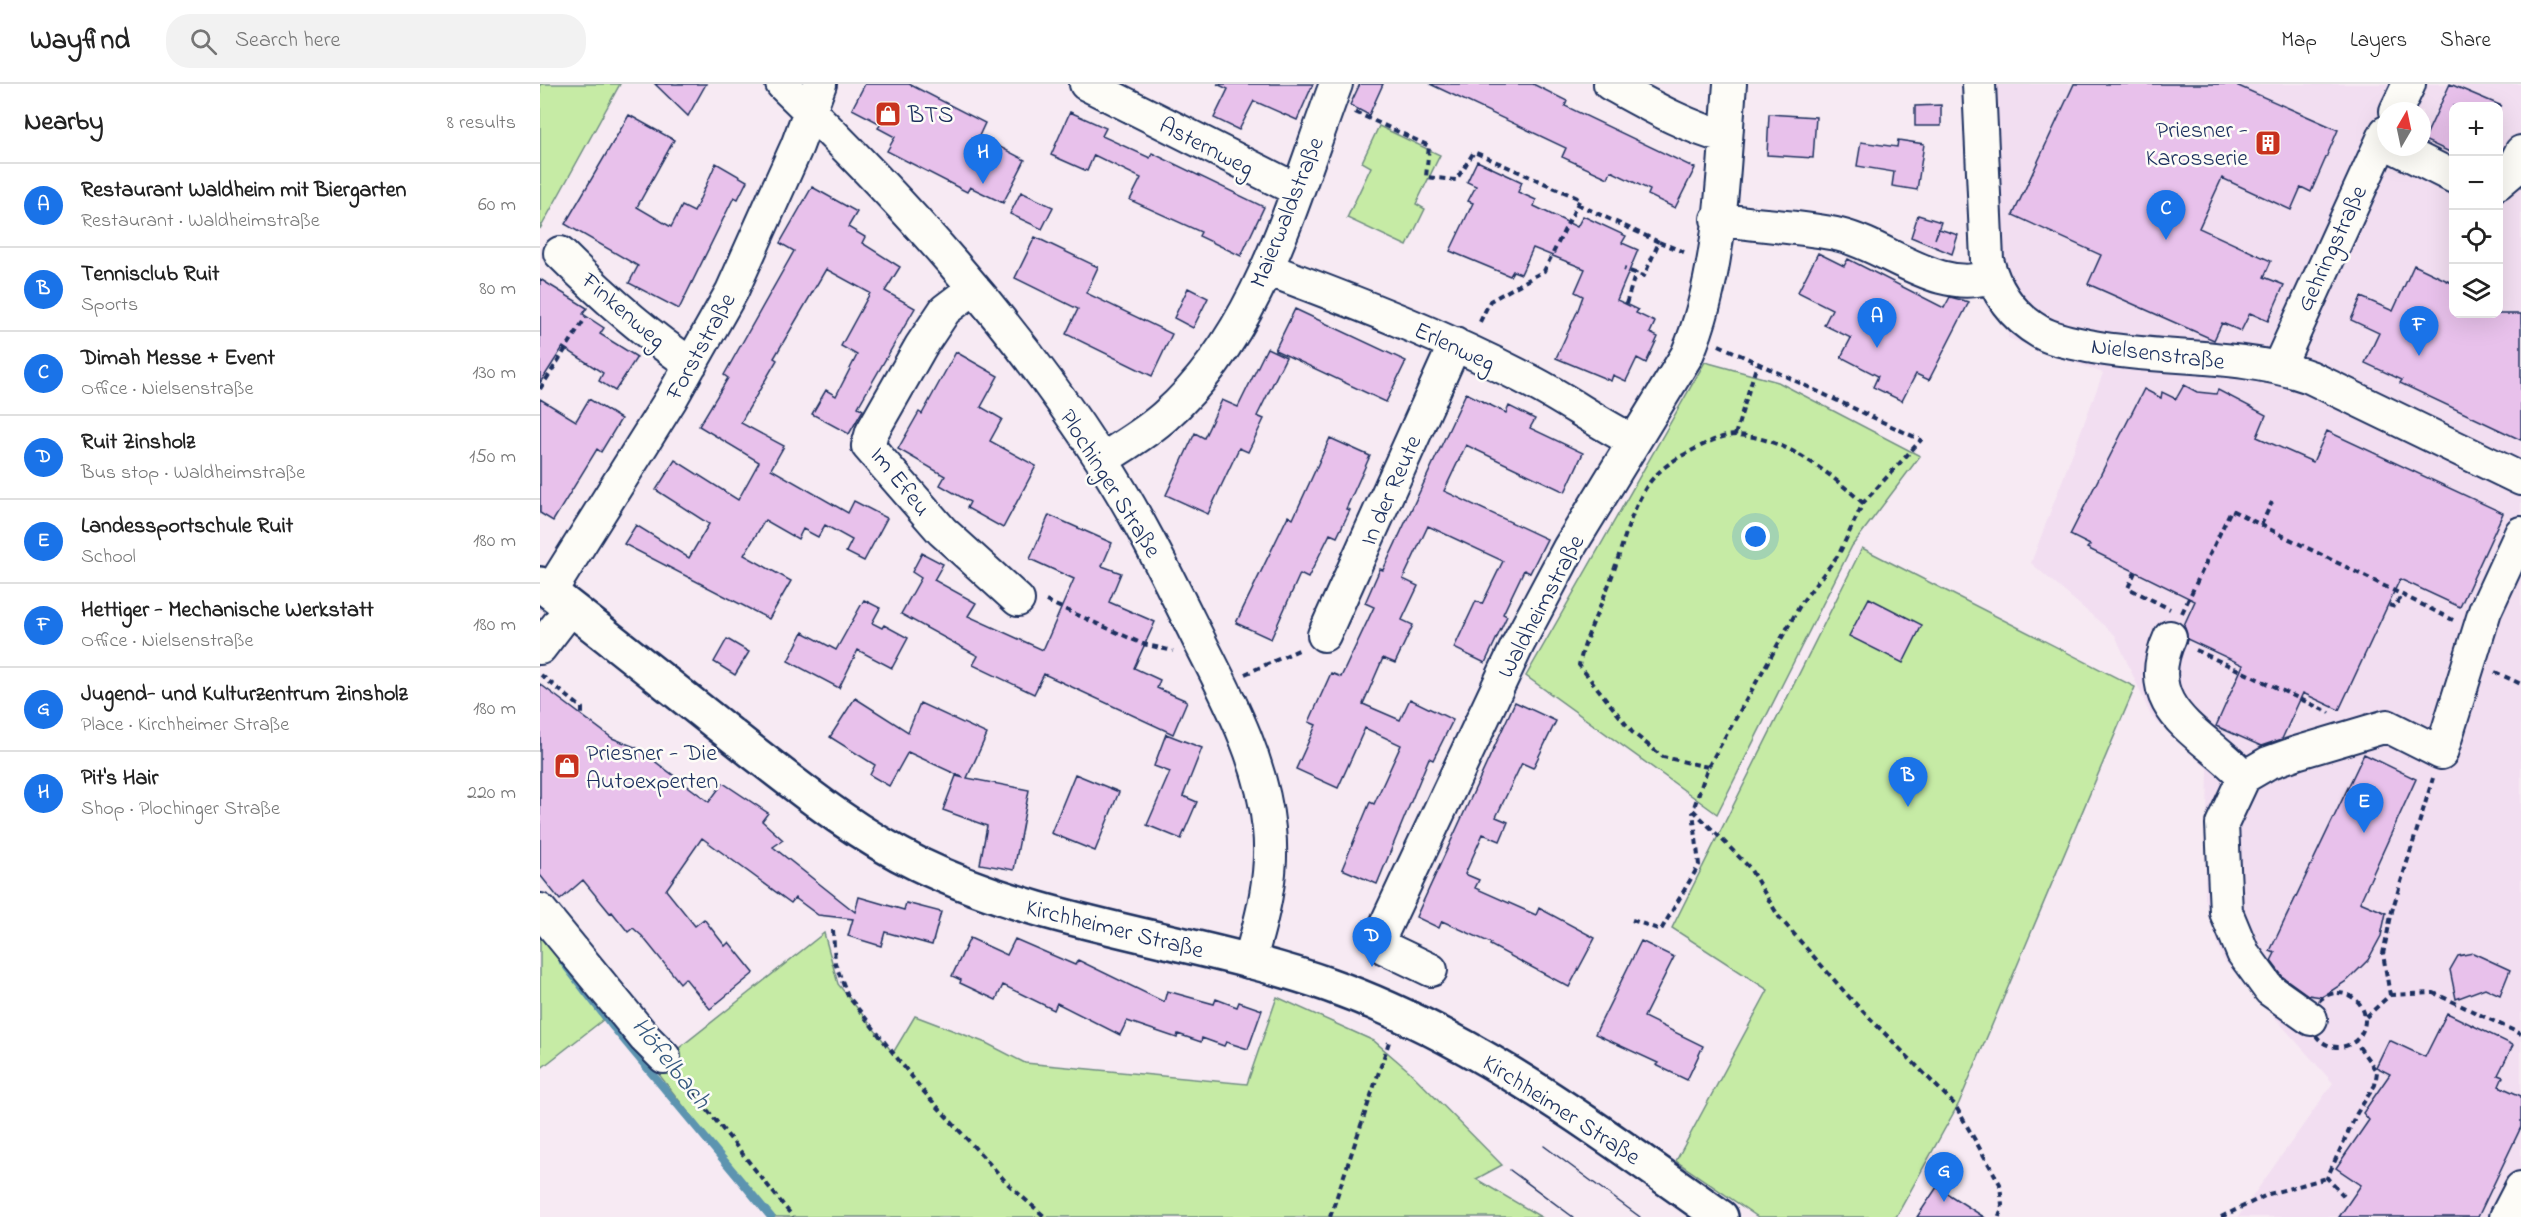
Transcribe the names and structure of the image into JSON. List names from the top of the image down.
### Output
{
  "streets": {
    "main road": ["Kirchheimer Straße"],
    "street": [
      "Asternweg",
      "Maierwaldstraße",
      "Gehringstraße",
      "Finkenweg",
      "Forststraße",
      "Erlenweg",
      "Nielsenstraße",
      "Im Efeu",
      "Plochinger Straße",
      "In der Reute",
      "Waldheimstraße"
    ]
  },
  "crossings": [
    ["Asternweg", "Maierwaldstraße"],
    ["Maierwaldstraße", "Erlenweg"],
    ["Maierwaldstraße", "Plochinger Straße"],
    ["Gehringstraße", "Nielsenstraße"],
    ["Finkenweg", "Forststraße"],
    ["Forststraße", "Plochinger Straße"],
    ["Forststraße", "Kirchheimer Straße"],
    ["Erlenweg", "In der Reute"],
    ["Erlenweg", "Waldheimstraße"],
    ["Im Efeu", "Plochinger Straße"],
    ["Plochinger Straße", "Kirchheimer Straße"]
  ],
  "water": ["Höfelbach"],
  "places": {
    "shop": ["BTS", "Priesner - Die Autoexperten"],
    "building": ["Priesner - Karosserie"]
  },
  "north": "top",
  "page": {
    "header": "Wayfind",
    "search": "Search here",
    "nav": ["Map", "Layers", "Share"],
    "heading": ["Nearby", "8 results"],
    "map_buttons": ["+", "−"],
    "pins": [
      "H",
      "C",
      "A",
      "F",
      "B",
      "E",
      "D",
      "G"
    ],
    "list": [
      {
        "mark": "A",
        "name": "Restaurant Waldheim mit Biergarten",
        "note": "Restaurant · Waldheimstraße",
        "value": "60 m"
      },
      {
        "mark": "B",
        "name": "Tennisclub Ruit",
        "note": "Sports",
        "value": "80 m"
      },
      {
        "mark": "C",
        "name": "Dimah Messe + Event",
        "note": "Office · Nielsenstraße",
        "value": "130 m"
      },
      {
        "mark": "D",
        "name": "Ruit Zinsholz",
        "note": "Bus stop · Waldheimstraße",
        "value": "150 m"
      },
      {
        "mark": "E",
        "name": "Landessportschule Ruit",
        "note": "School",
        "value": "180 m"
      },
      {
        "mark": "F",
        "name": "Hettiger - Mechanische Werkstatt",
        "note": "Office · Nielsenstraße",
        "value": "180 m"
      },
      {
        "mark": "G",
        "name": "Jugend- und Kulturzentrum Zinsholz",
        "note": "Place · Kirchheimer Straße",
        "value": "180 m"
      },
      {
        "mark": "H",
        "name": "Pit's Hair",
        "note": "Shop · Plochinger Straße",
        "value": "220 m"
      }
    ]
  }
}
